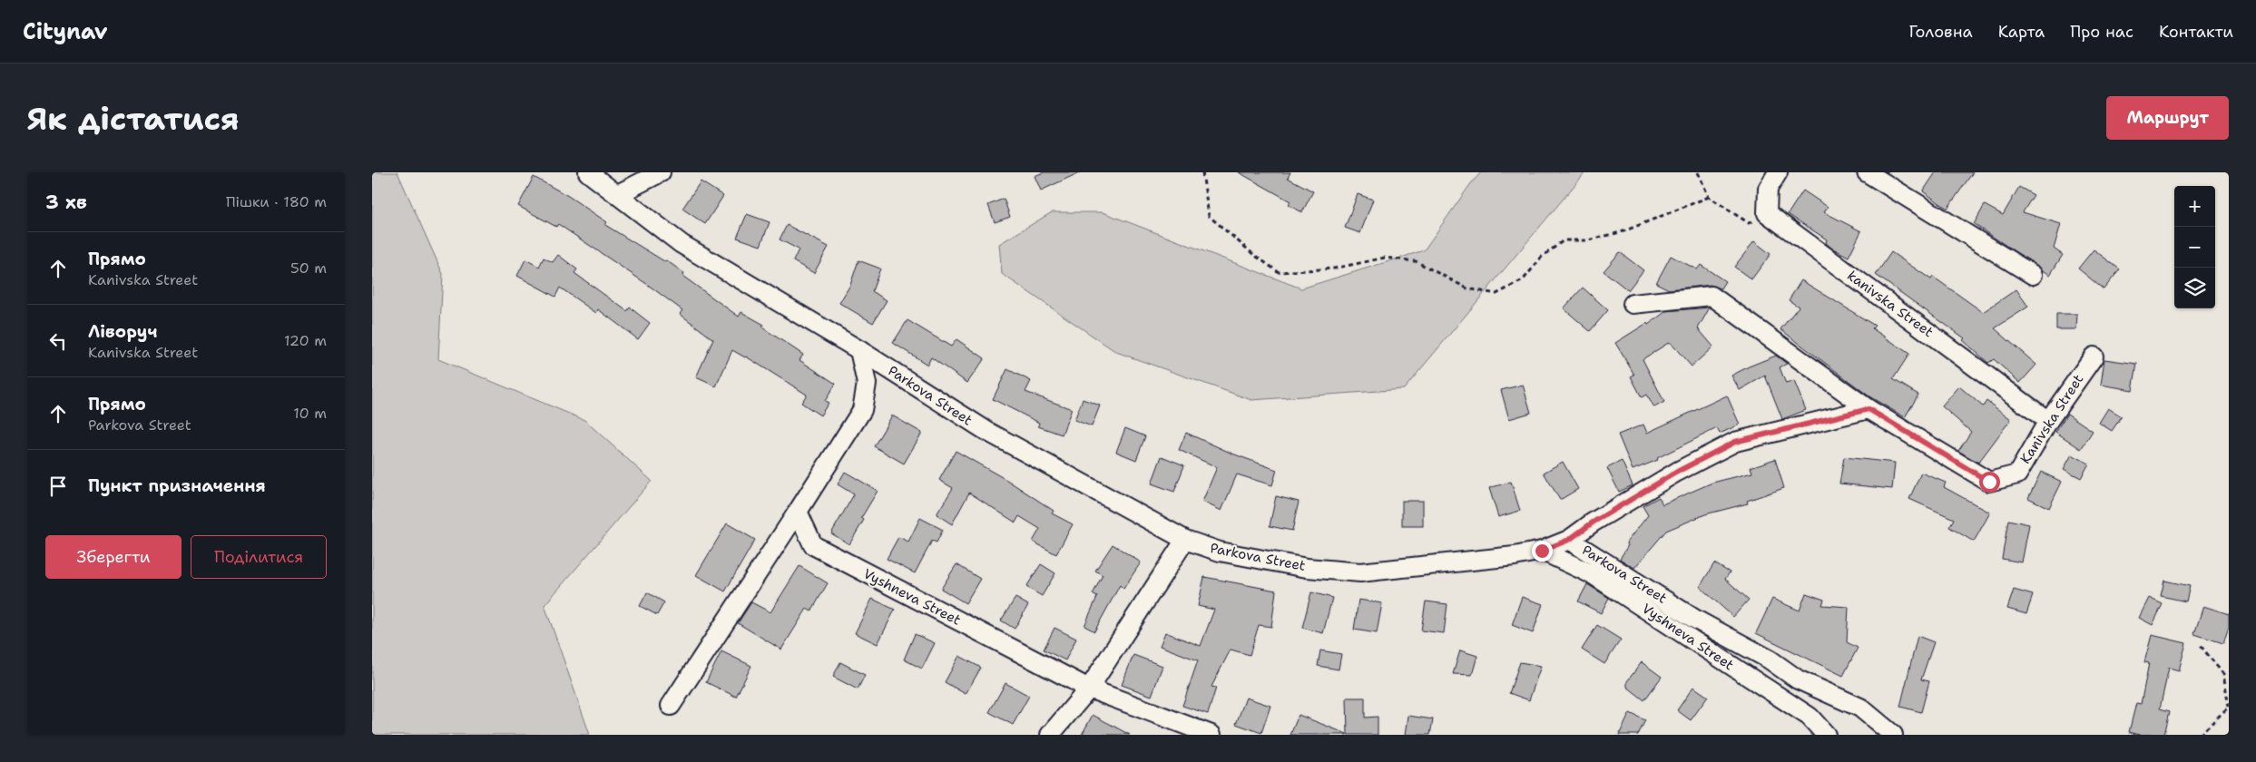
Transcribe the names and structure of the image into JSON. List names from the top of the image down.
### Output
{
  "streets": {
    "street": [
      "kanivska Street",
      "Parkova Street",
      "Kanivska Street",
      "Vyshneva Street"
    ]
  },
  "crossings": [
    ["kanivska Street", "Kanivska Street"],
    ["Parkova Street", "Vyshneva Street"]
  ],
  "page": {
    "header": "Citynav",
    "nav": [
      "Головна",
      "Карта",
      "Про нас",
      "Контакти"
    ],
    "buttons": [
      "Маршрут",
      ["Зберегти", "Поділитися"]
    ],
    "title": "Як дістатися",
    "heading": ["3 хв", "Пішки · 180 m"],
    "map_buttons": ["+", "−"],
    "list": [
      ["Прямо", "Kanivska Street", "50 m"],
      ["Ліворуч", "Kanivska Street", "120 m"],
      ["Прямо", "Parkova Street", "10 m"],
      "Пункт призначення"
    ]
  }
}
